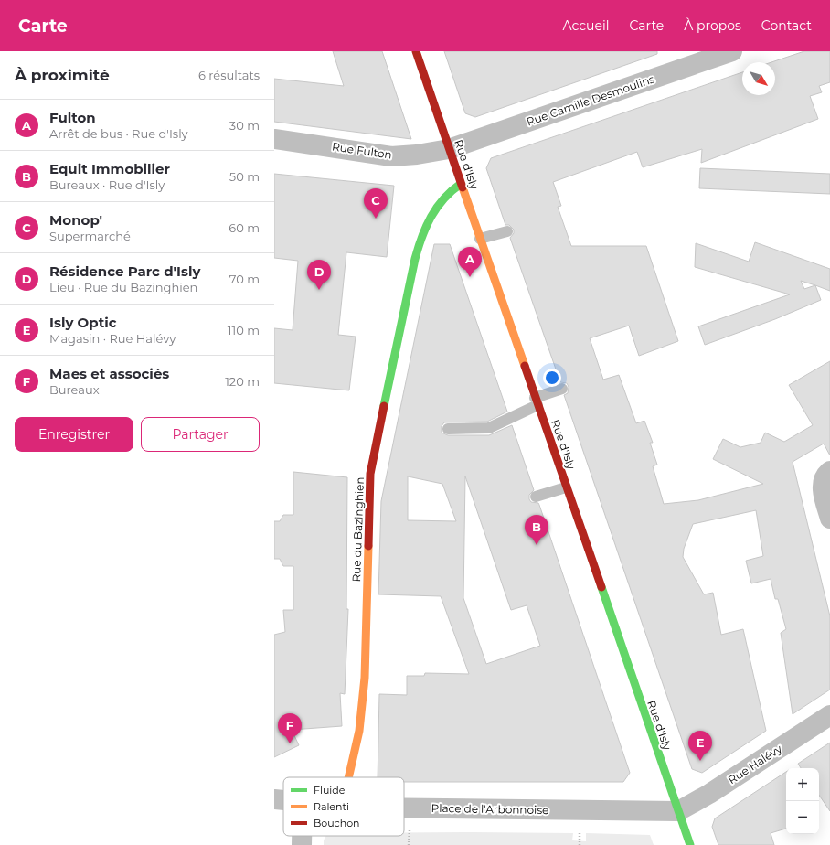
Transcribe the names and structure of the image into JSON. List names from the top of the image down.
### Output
{
  "streets": {
    "street": [
      "Rue Camille Desmoulins",
      "Rue Fulton",
      "Rue d'Isly",
      "Rue du Bazinghien",
      "Rue Halévy",
      "Place de l'Arbonnoise"
    ]
  },
  "crossings": [
    ["Rue Camille Desmoulins", "Rue Fulton"],
    ["Rue Camille Desmoulins", "Rue d'Isly"],
    ["Rue Fulton", "Rue d'Isly"],
    ["Rue d'Isly", "Rue du Bazinghien"],
    ["Rue d'Isly", "Rue Halévy"],
    ["Rue d'Isly", "Place de l'Arbonnoise"],
    ["Rue Halévy", "Place de l'Arbonnoise"]
  ],
  "legend": ["Fluide", "Ralenti", "Bouchon"],
  "north": "bottom right",
  "page": {
    "header": "Carte",
    "nav": [
      "Accueil",
      "Carte",
      "À propos",
      "Contact"
    ],
    "heading": ["À proximité", "6 résultats"],
    "list": [
      {
        "mark": "A",
        "name": "Fulton",
        "note": "Arrêt de bus · Rue d'Isly",
        "value": "30 m"
      },
      {
        "mark": "B",
        "name": "Equit Immobilier",
        "note": "Bureaux · Rue d'Isly",
        "value": "50 m"
      },
      {
        "mark": "C",
        "name": "Monop'",
        "note": "Supermarché",
        "value": "60 m"
      },
      {
        "mark": "D",
        "name": "Résidence Parc d'Isly",
        "note": "Lieu · Rue du Bazinghien",
        "value": "70 m"
      },
      {
        "mark": "E",
        "name": "Isly Optic",
        "note": "Magasin · Rue Halévy",
        "value": "110 m"
      },
      {
        "mark": "F",
        "name": "Maes et associés",
        "note": "Bureaux",
        "value": "120 m"
      }
    ],
    "pins": [
      "C",
      "A",
      "D",
      "B",
      "F",
      "E"
    ],
    "buttons": ["Enregistrer", "Partager"],
    "map_buttons": ["+", "−"]
  }
}
